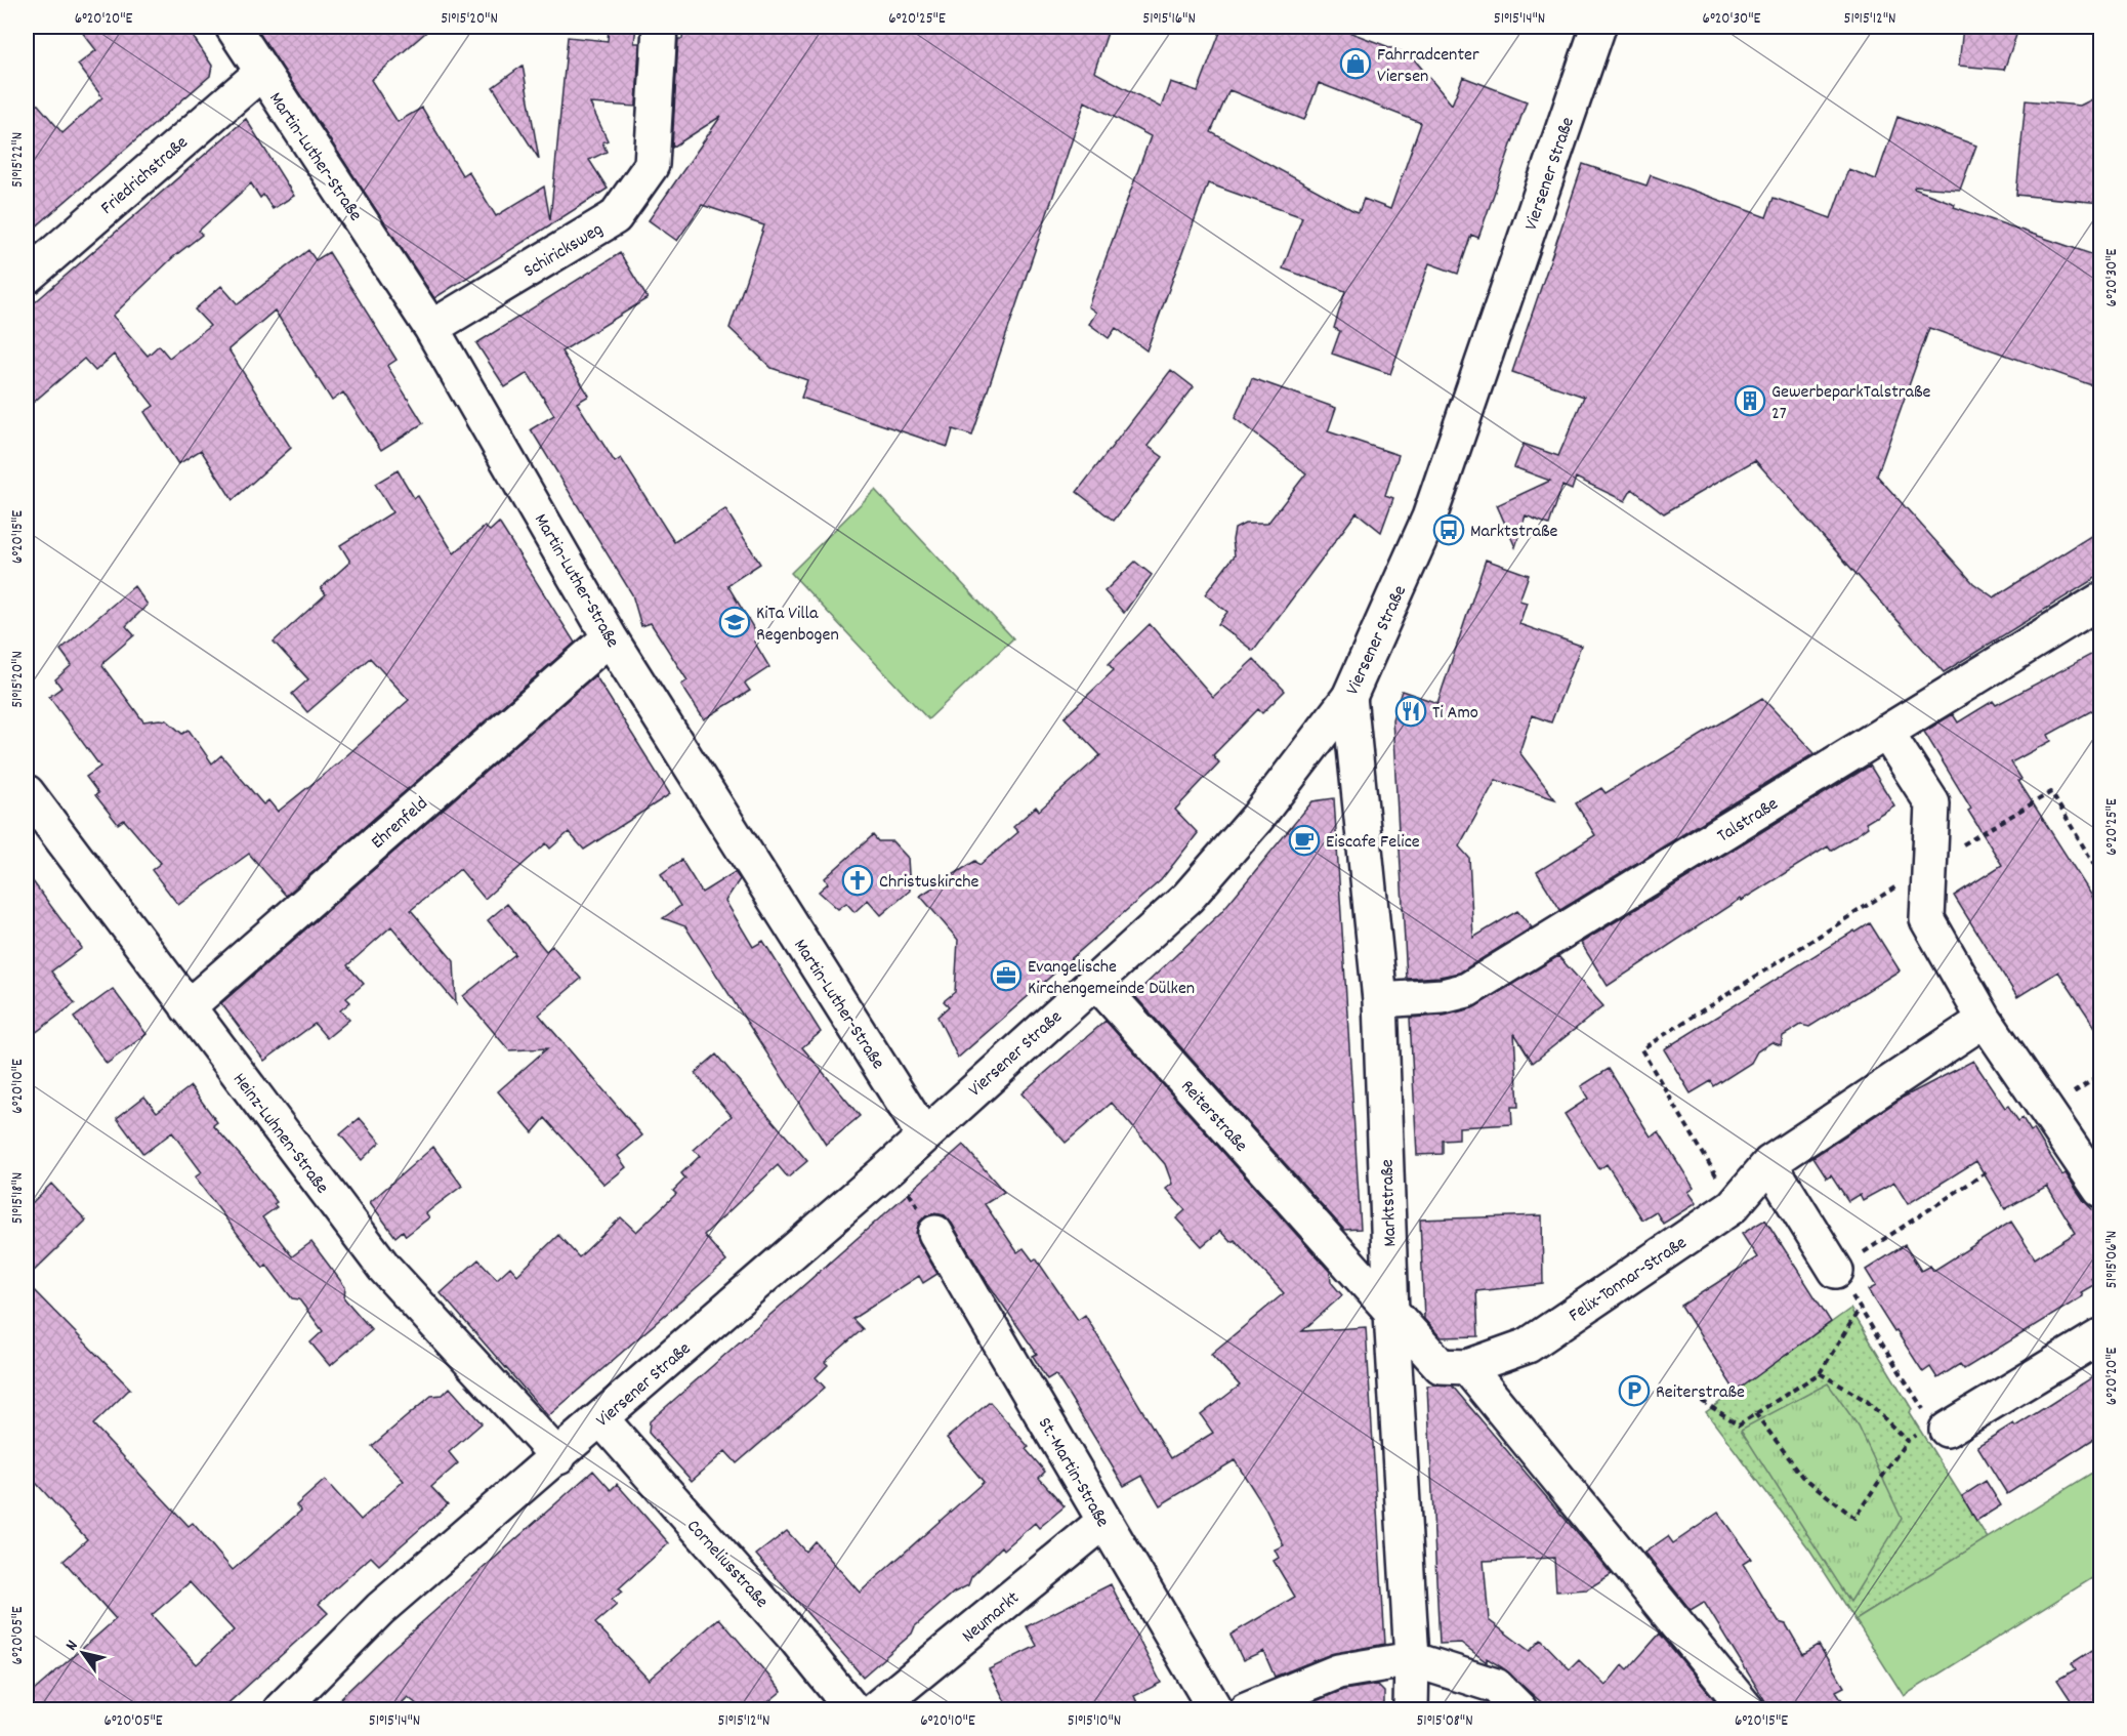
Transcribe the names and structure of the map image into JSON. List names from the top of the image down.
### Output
{
  "streets": {
    "street": [
      "Martin-Luther-Straße",
      "Viersener Straße",
      "Friedrichstraße",
      "Schiricksweg",
      "Talstraße",
      "Ehrenfeld",
      "Reiterstraße",
      "Heinz-Luhnen-Straße",
      "Marktstraße",
      "Felix-Tonnar-Straße",
      "St.-Martin-Straße",
      "Corneliusstraße",
      "Neumarkt"
    ]
  },
  "crossings": [
    ["Martin-Luther-Straße", "Viersener Straße"],
    ["Martin-Luther-Straße", "Friedrichstraße"],
    ["Martin-Luther-Straße", "Schiricksweg"],
    ["Martin-Luther-Straße", "Ehrenfeld"],
    ["Viersener Straße", "Reiterstraße"],
    ["Viersener Straße", "Heinz-Luhnen-Straße"],
    ["Viersener Straße", "Marktstraße"],
    ["Viersener Straße", "Corneliusstraße"],
    ["Talstraße", "Marktstraße"],
    ["Ehrenfeld", "Heinz-Luhnen-Straße"],
    ["Reiterstraße", "Marktstraße"],
    ["Reiterstraße", "Felix-Tonnar-Straße"],
    ["St.-Martin-Straße", "Neumarkt"]
  ],
  "places": {
    "shop": ["Fahrradcenter Viersen"],
    "building": ["GewerbeparkTalstraße 27"],
    "bus stop": ["Marktstraße"],
    "school or university": ["KiTa Villa Regenbogen"],
    "restaurant": ["Ti Amo"],
    "cafe": ["Eiscafe Felice"],
    "church": ["Christuskirche"],
    "office": ["Evangelische Kirchengemeinde Dülken"],
    "parking": ["Reiterstraße"]
  },
  "north": "top left",
  "coordinates": [
    "6°20'20\"E",
    "51°15'20\"N",
    "6°20'25\"E",
    "51°15'16\"N",
    "51°15'14\"N",
    "6°20'30\"E",
    "51°15'12\"N",
    "51°15'22\"N",
    "6°20'15\"E",
    "6°20'10\"E",
    "51°15'18\"N",
    "51°15'06\"N",
    "6°20'05\"E",
    "51°15'10\"N",
    "51°15'08\"N"
  ]
}
